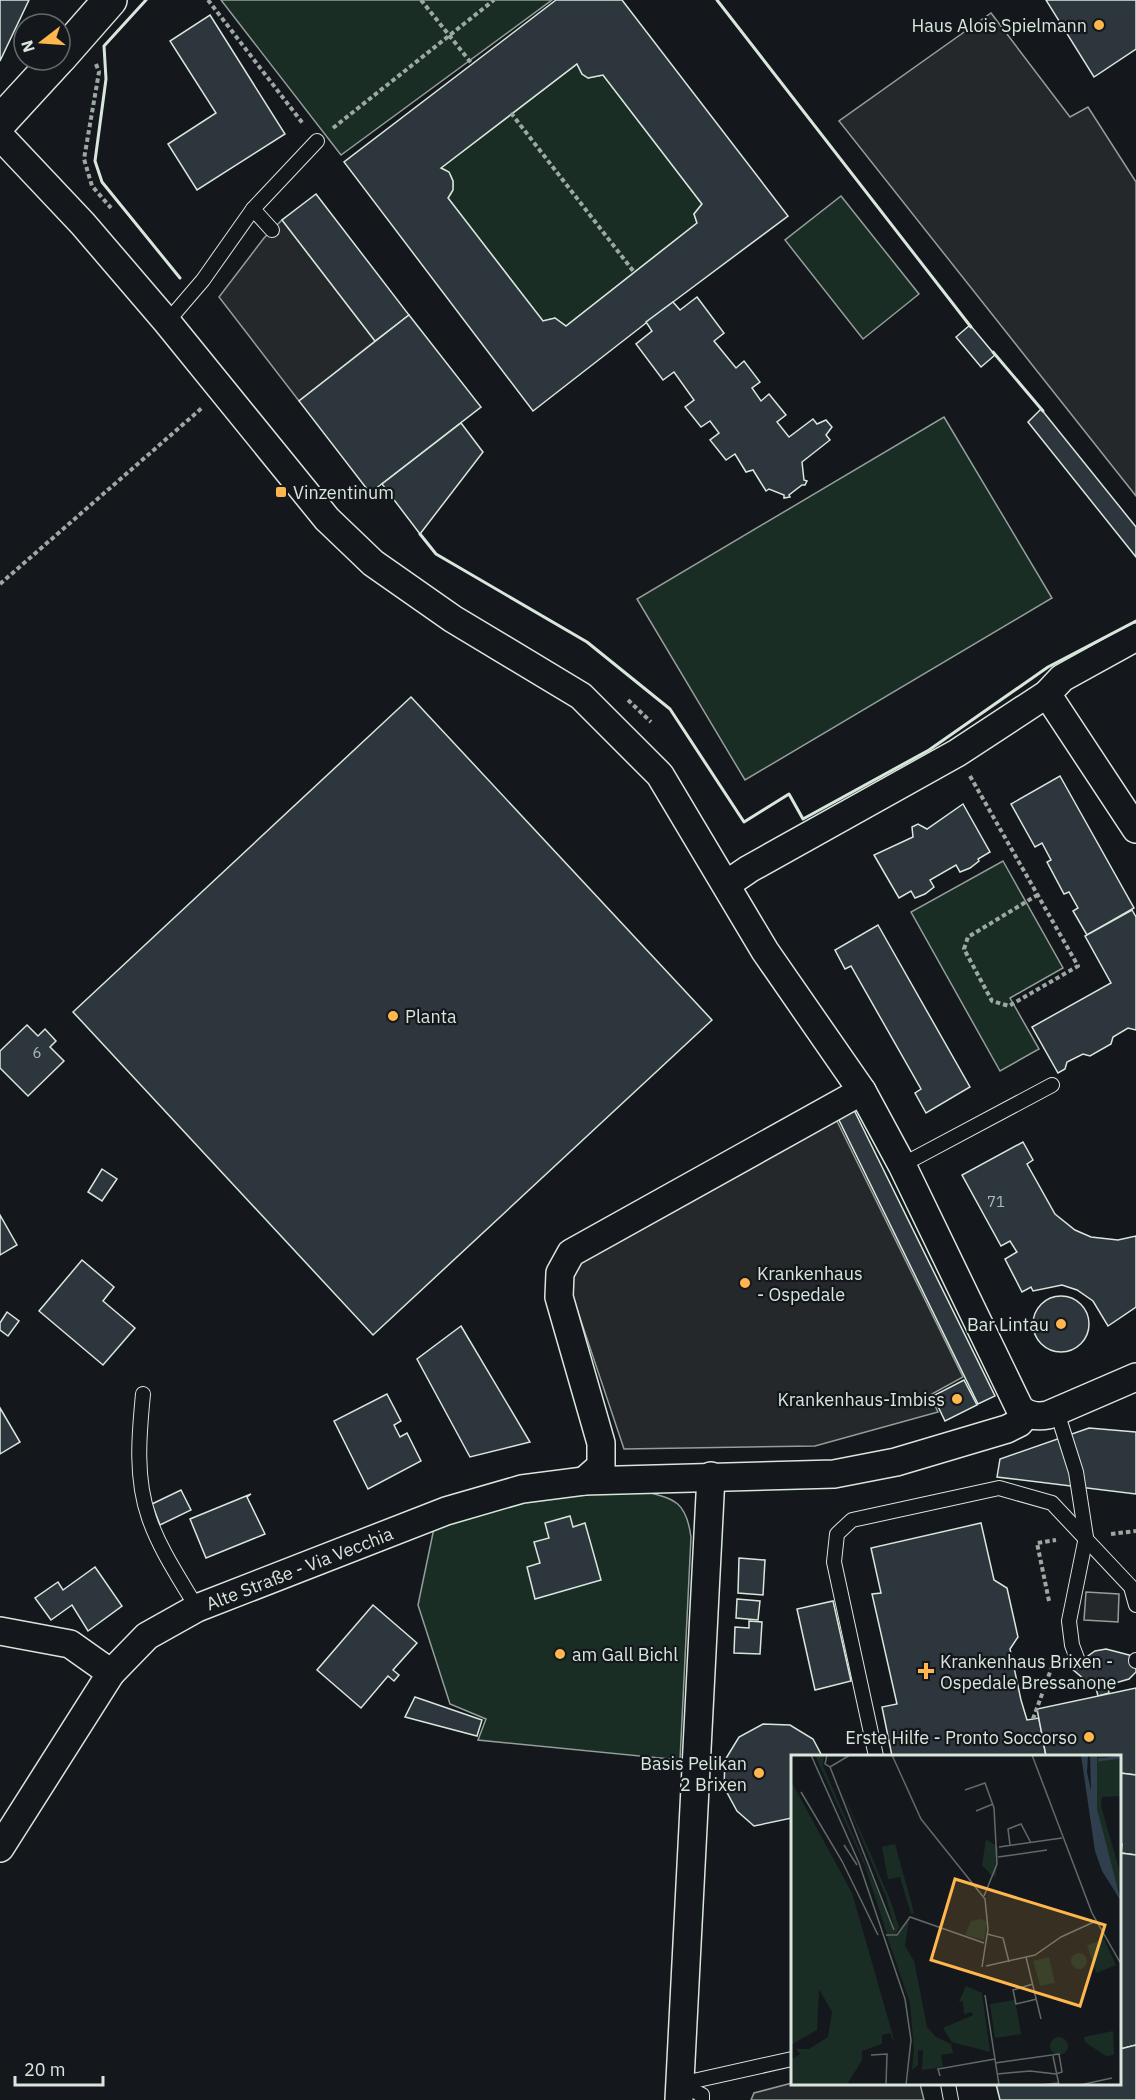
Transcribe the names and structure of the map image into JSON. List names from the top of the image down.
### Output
{
  "streets": {
    "street": ["Alte Straße - Via Vecchia"]
  },
  "places": {
    "other": [
      "Haus Alois Spielmann",
      "Planta",
      "Krankenhaus - Ospedale",
      "Bar Lintau",
      "Krankenhaus-Imbiss",
      "am Gall Bichl",
      "Erste Hilfe - Pronto Soccorso",
      "Basis Pelikan 2 Brixen"
    ],
    "transit": ["Vinzentinum"],
    "health": ["Krankenhaus Brixen - Ospedale Bressanone"]
  },
  "house_numbers": ["6", "71"],
  "scale_bar": "20 m",
  "north": "left"
}
